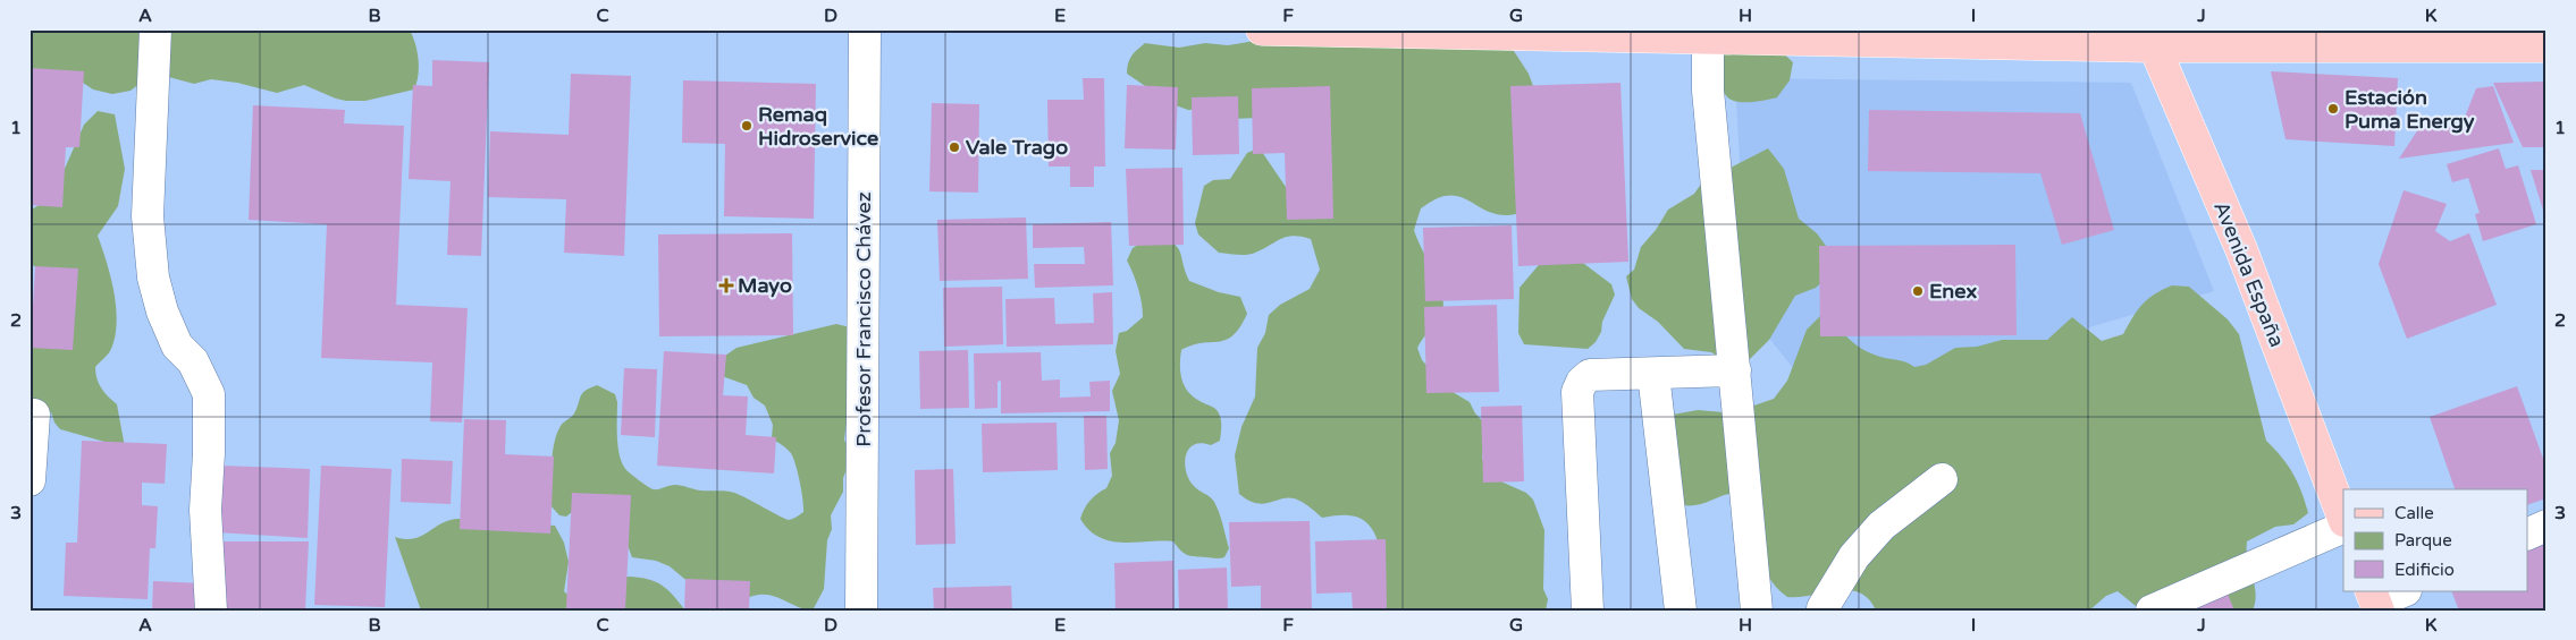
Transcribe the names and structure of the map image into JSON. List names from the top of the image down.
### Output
{
  "streets": {
    "main road": ["Avenida España"],
    "street": ["Profesor Francisco Chávez"]
  },
  "places": {
    "other": [
      "Estación Puma Energy",
      "Remaq Hidroservice",
      "Vale Trago",
      "Enex"
    ],
    "health": ["Mayo"]
  },
  "legend": ["Calle", "Parque", "Edificio"],
  "grid": {
    "columns": [
      "A",
      "B",
      "C",
      "D",
      "E",
      "F",
      "G",
      "H",
      "I",
      "J",
      "K"
    ],
    "rows": ["1", "2", "3"]
  }
}
